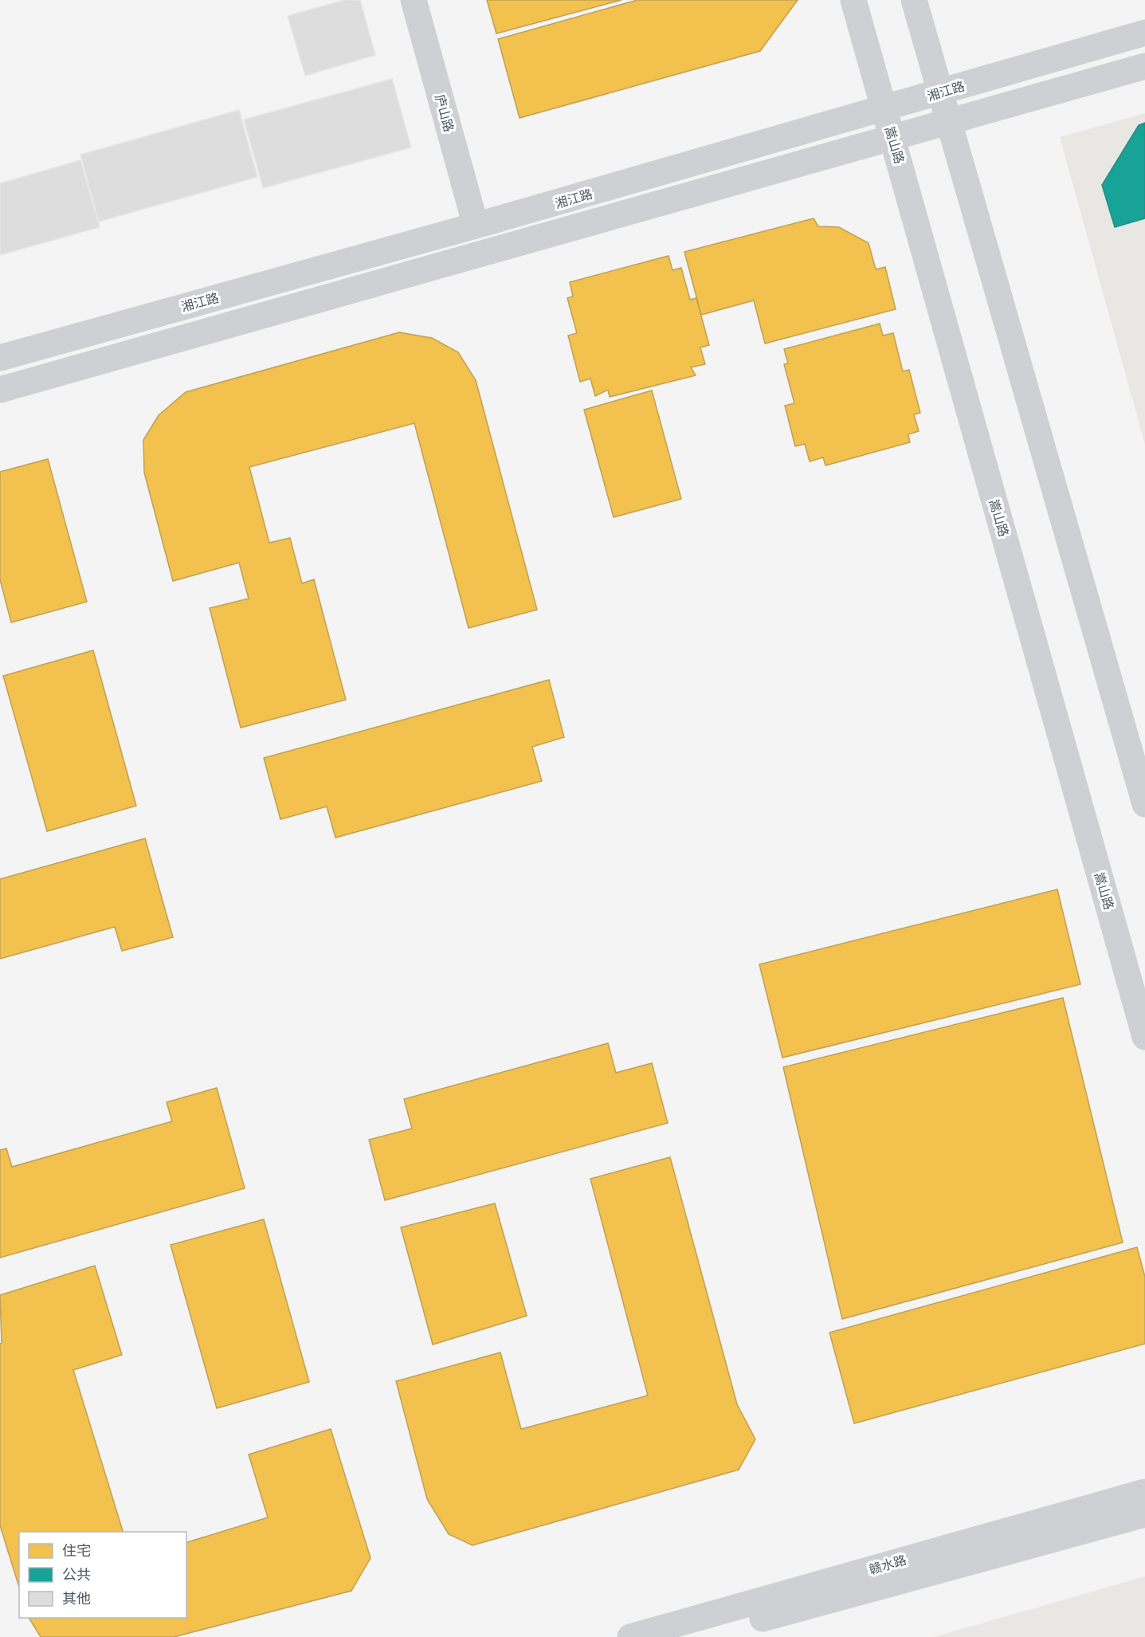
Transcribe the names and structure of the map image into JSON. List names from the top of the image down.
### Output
{
  "streets": {
    "main road": [
      "湘江路",
      "庐山路",
      "嵩山路",
      "赣水路"
    ]
  },
  "crossings": [
    ["湘江路", "庐山路"],
    ["湘江路", "嵩山路"]
  ],
  "legend": ["住宅", "公共", "其他"]
}
